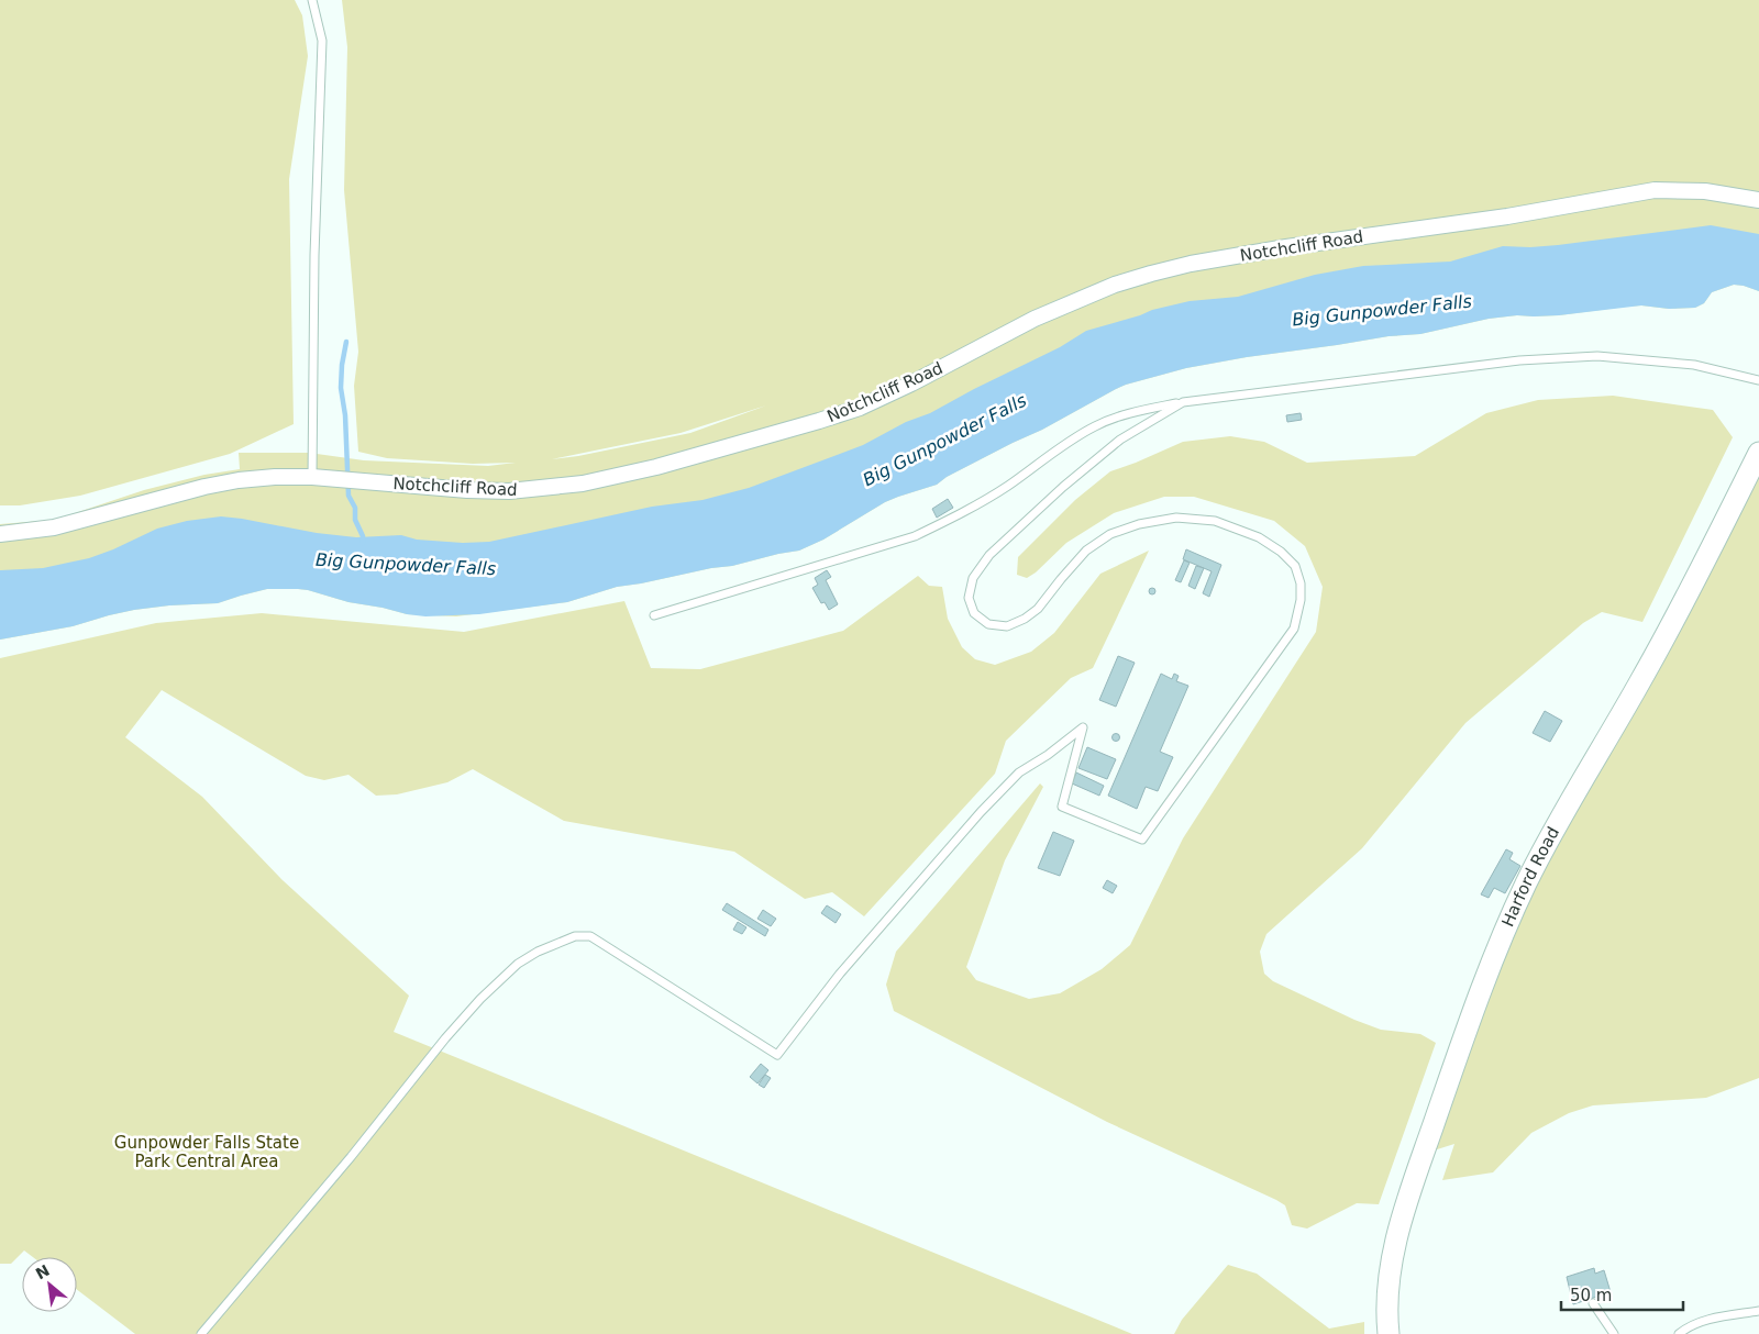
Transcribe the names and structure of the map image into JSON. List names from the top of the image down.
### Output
{
  "streets": {
    "main road": ["Harford Road"],
    "street": ["Notchcliff Road"]
  },
  "water": ["Big Gunpowder Falls"],
  "parks": ["Gunpowder Falls State Park Central Area"],
  "scale_bar": "50 m",
  "north": "top left"
}
